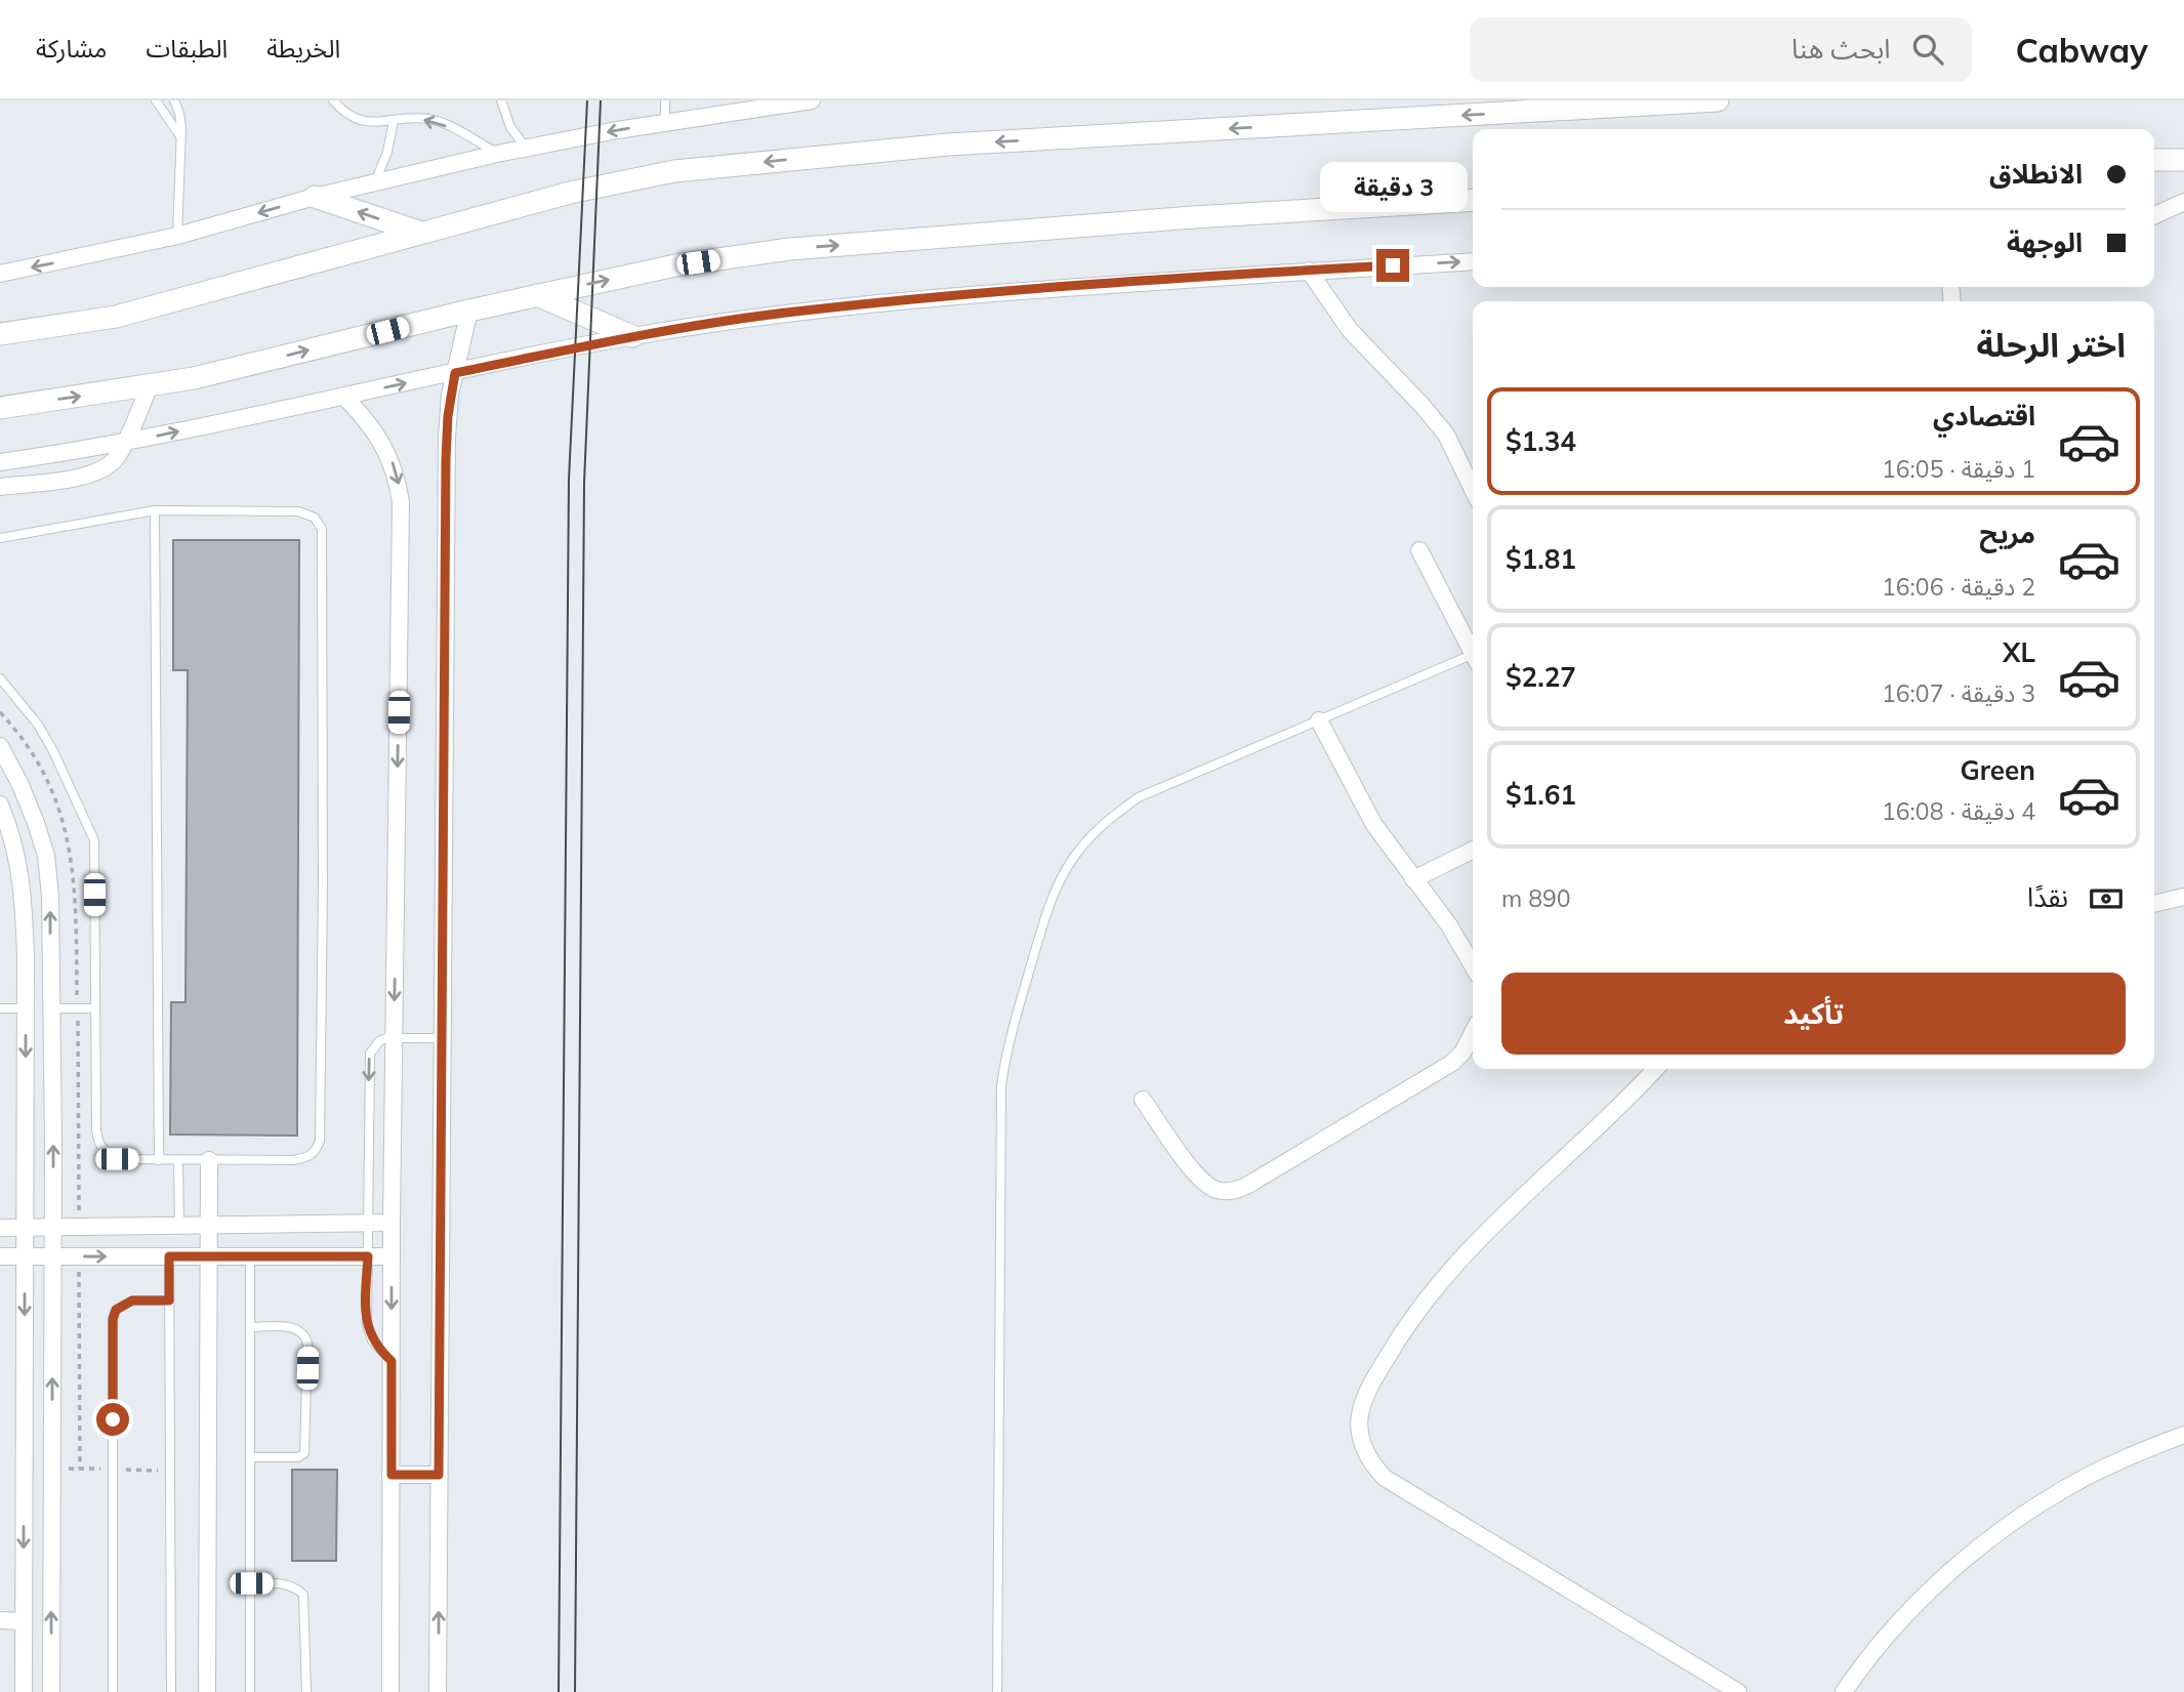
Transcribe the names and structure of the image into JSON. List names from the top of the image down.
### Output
{
  "page": {
    "header": "Cabway",
    "search": "ابحث هنا",
    "nav": ["الخريطة", "الطبقات", "مشاركة"],
    "banner": ["الانطلاق", "الوجهة"],
    "bubble": "3 دقيقة",
    "heading": "اختر الرحلة",
    "list": [
      {
        "name": "اقتصادي",
        "note": "1 دقيقة · 16:05",
        "value": "$1.34"
      },
      {
        "name": "مريح",
        "note": "2 دقيقة · 16:06",
        "value": "$1.81"
      },
      {
        "name": "XL",
        "note": "3 دقيقة · 16:07",
        "value": "$2.27"
      },
      {
        "name": "Green",
        "note": "4 دقيقة · 16:08",
        "value": "$1.61"
      }
    ],
    "pay": ["نقدًا", "890 m"],
    "buttons": "تأكيد"
  }
}
